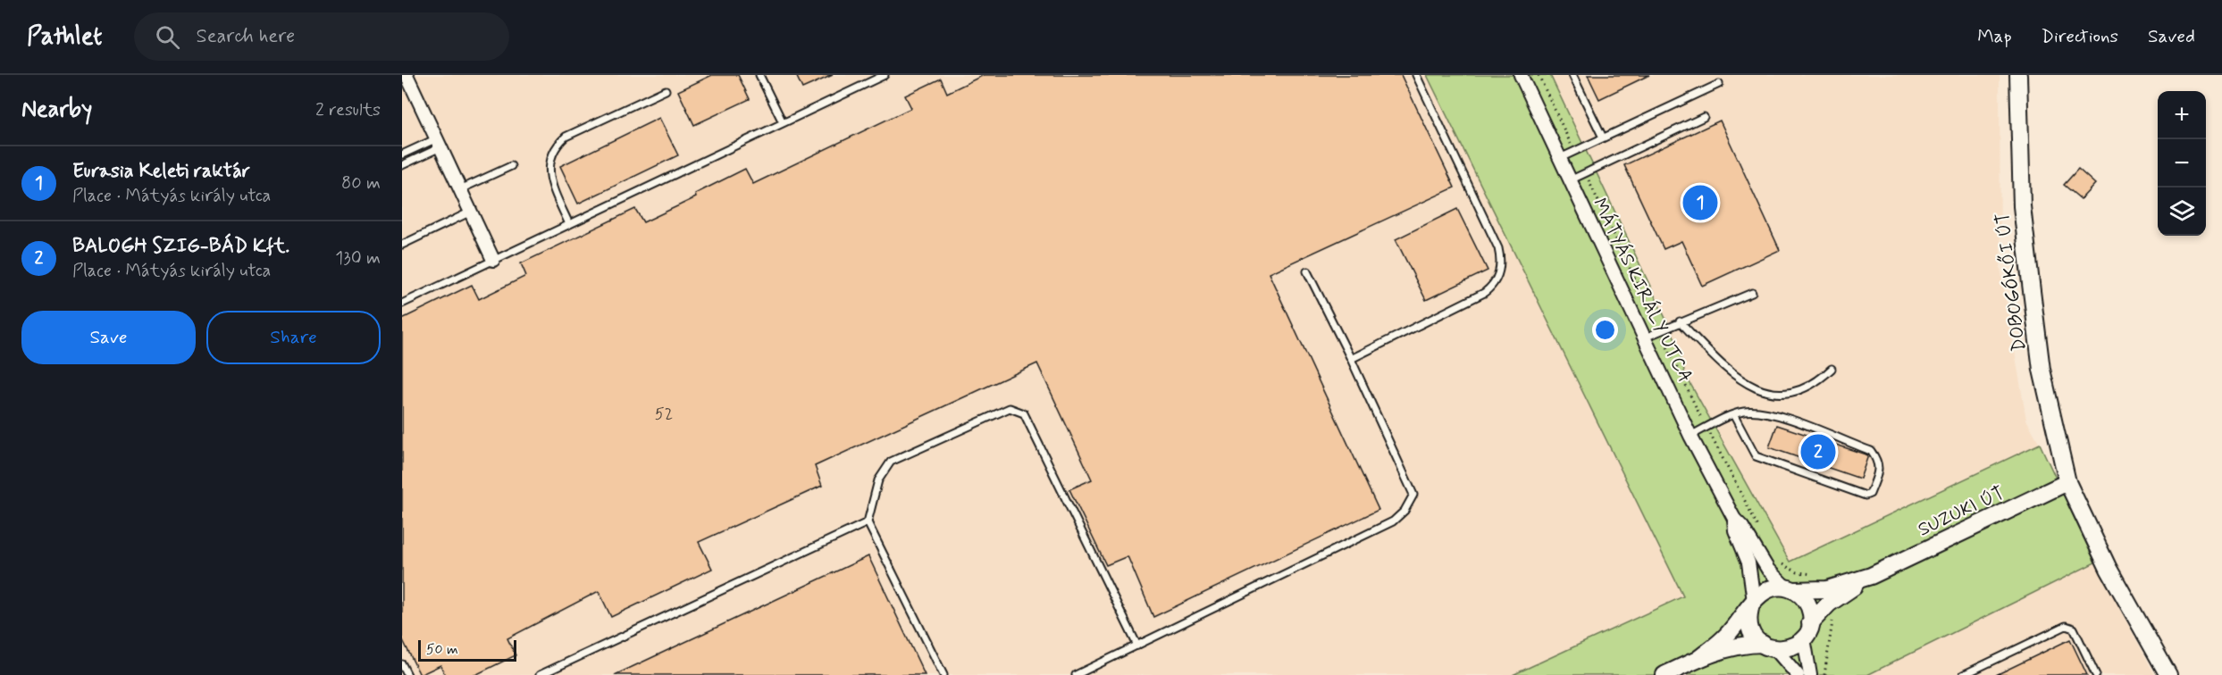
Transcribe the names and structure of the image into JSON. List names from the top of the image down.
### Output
{
  "streets": {
    "main road": ["DOBOGÓKŐI ÚT", "SUZUKI ÚT"],
    "street": ["MÁTYÁS KIRÁLY UTCA"]
  },
  "crossings": [
    ["DOBOGÓKŐI ÚT", "SUZUKI ÚT"],
    ["MÁTYÁS KIRÁLY UTCA", "SUZUKI ÚT"]
  ],
  "house_numbers": ["52"],
  "scale_bar": "50 m",
  "page": {
    "header": "Pathlet",
    "search": "Search here",
    "nav": ["Map", "Directions", "Saved"],
    "heading": ["Nearby", "2 results"],
    "map_buttons": ["+", "−"],
    "list": [
      {
        "mark": "1",
        "name": "Eurasia Keleti raktár",
        "note": "Place · Mátyás király utca",
        "value": "80 m"
      },
      {
        "mark": "2",
        "name": "BALOGH SZIG-BÁD Kft.",
        "note": "Place · Mátyás király utca",
        "value": "130 m"
      }
    ],
    "pins": ["1", "2"],
    "buttons": ["Save", "Share"],
    "scale": "50 m"
  }
}
